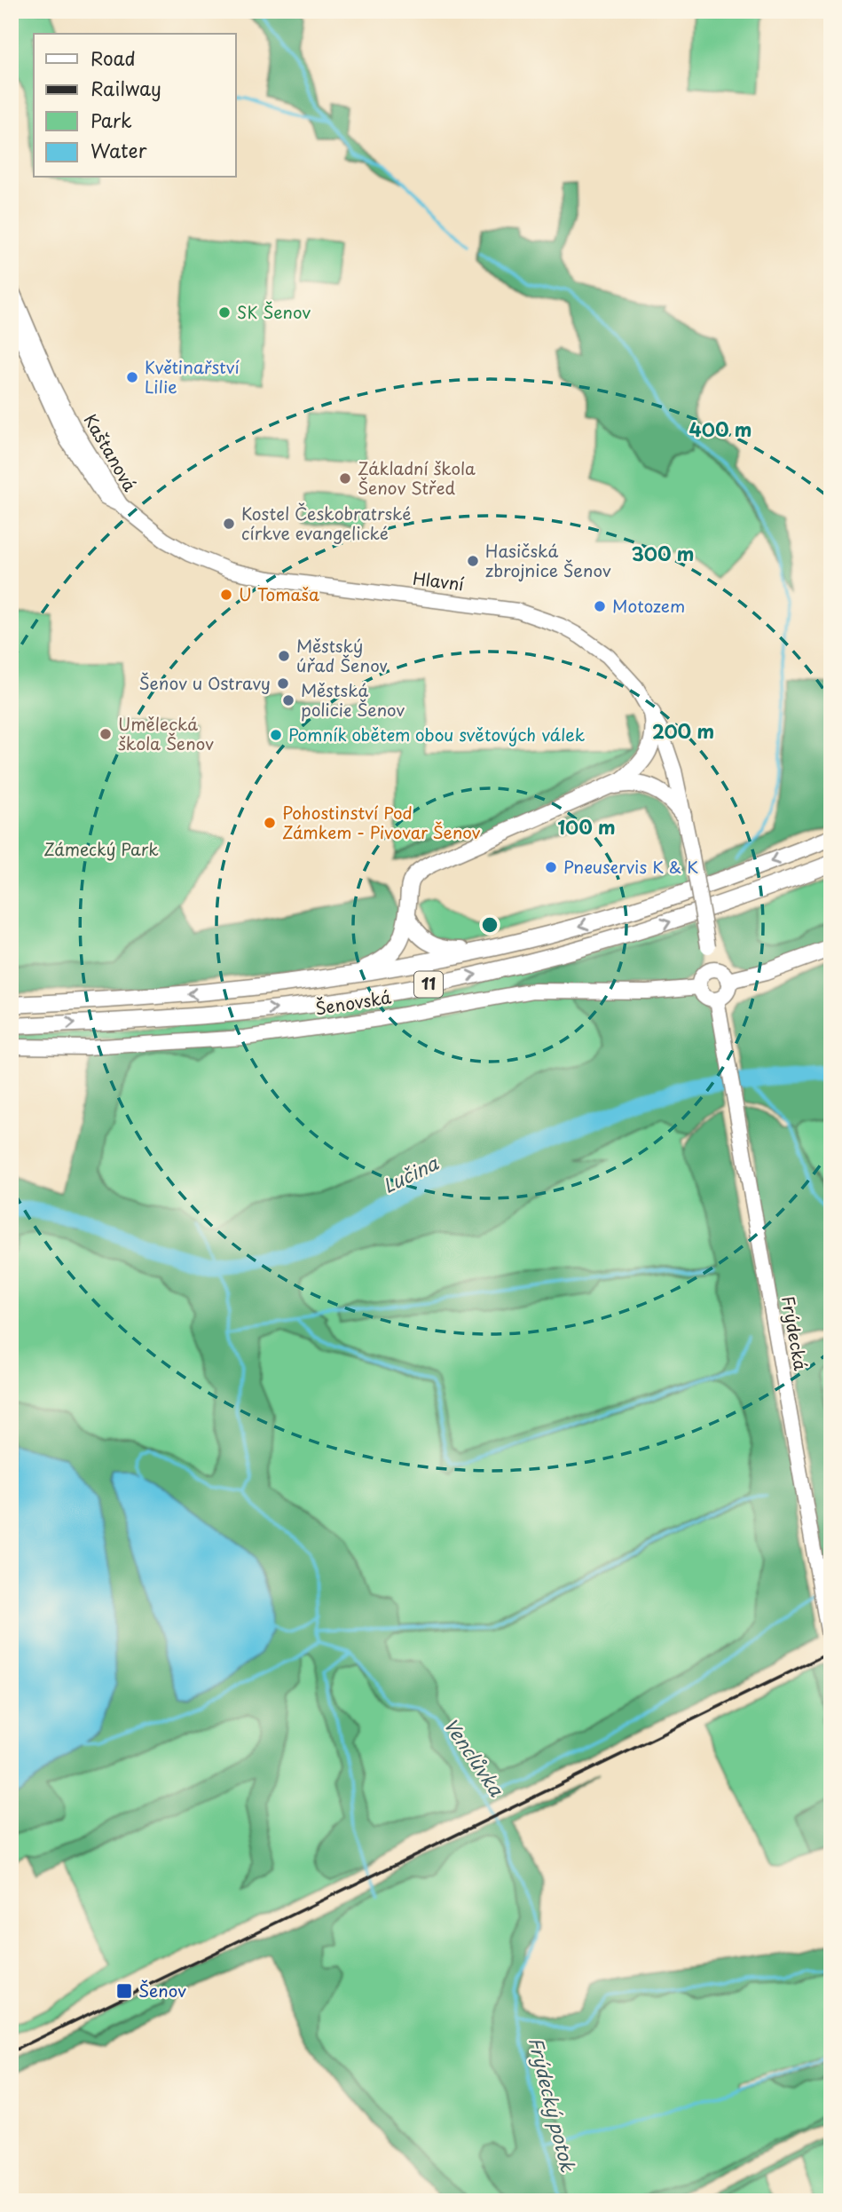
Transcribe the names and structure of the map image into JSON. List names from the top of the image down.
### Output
{
  "streets": {
    "highway": ["11"],
    "main road": [
      "Kaštanová",
      "Hlavní",
      "Šenovská",
      "Frýdecká"
    ]
  },
  "crossings": [
    ["Kaštanová", "Hlavní"],
    ["Hlavní", "Šenovská"],
    ["Hlavní", "Frýdecká"],
    ["Šenovská", "Frýdecká"]
  ],
  "water": ["Lučina", "Venclůvka", "Frýdecký potok"],
  "parks": ["Zámecký Park"],
  "places": {
    "other": [
      "SK Šenov",
      "Květinařství Lilie",
      "Základní škola Šenov Střed",
      "Kostel Českobratrské církve evangelické",
      "Hasičská zbrojnice Šenov",
      "U Tomaša",
      "Motozem",
      "Městský úřad Šenov",
      "Šenov u Ostravy",
      "Městská policie Šenov",
      "Umělecká škola Šenov",
      "Pomník obětem obou světových válek",
      "Pohostinství Pod Zámkem - Pivovar Šenov",
      "Pneuservis K & K"
    ],
    "transit": ["Šenov"]
  },
  "legend": [
    "Road",
    "Railway",
    "Park",
    "Water"
  ],
  "rings": [
    "400 m",
    "300 m",
    "200 m",
    "100 m"
  ]
}
